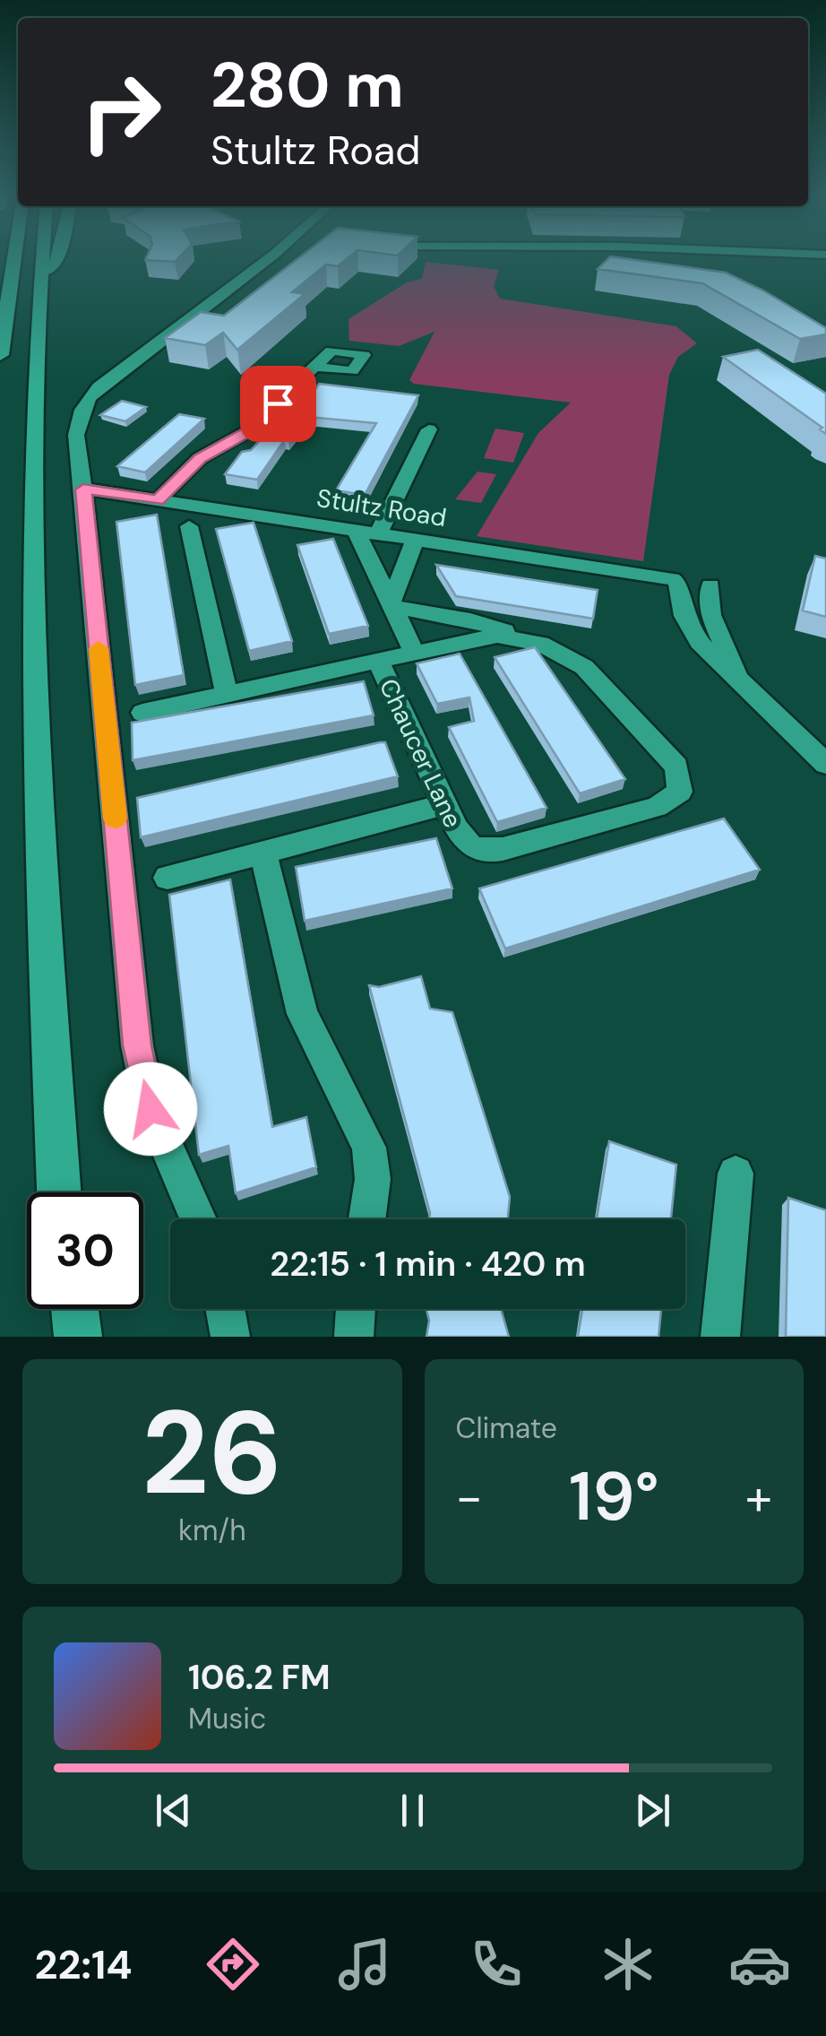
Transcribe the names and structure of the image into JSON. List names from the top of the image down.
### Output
{
  "streets": {
    "street": ["Stultz Road", "Chaucer Lane"]
  },
  "crossings": [
    ["Stultz Road", "Chaucer Lane"]
  ],
  "page": {
    "turn": ["280 m", "Stultz Road"],
    "limit": "30",
    "trip": "22:15 · 1 min · 420 m",
    "tile": [
      ["26", "km/h"],
      "Climate"
    ],
    "heat": ["−", "19°", "+"],
    "song": ["106.2 FM", "Music"],
    "tabs": "22:14"
  }
}
